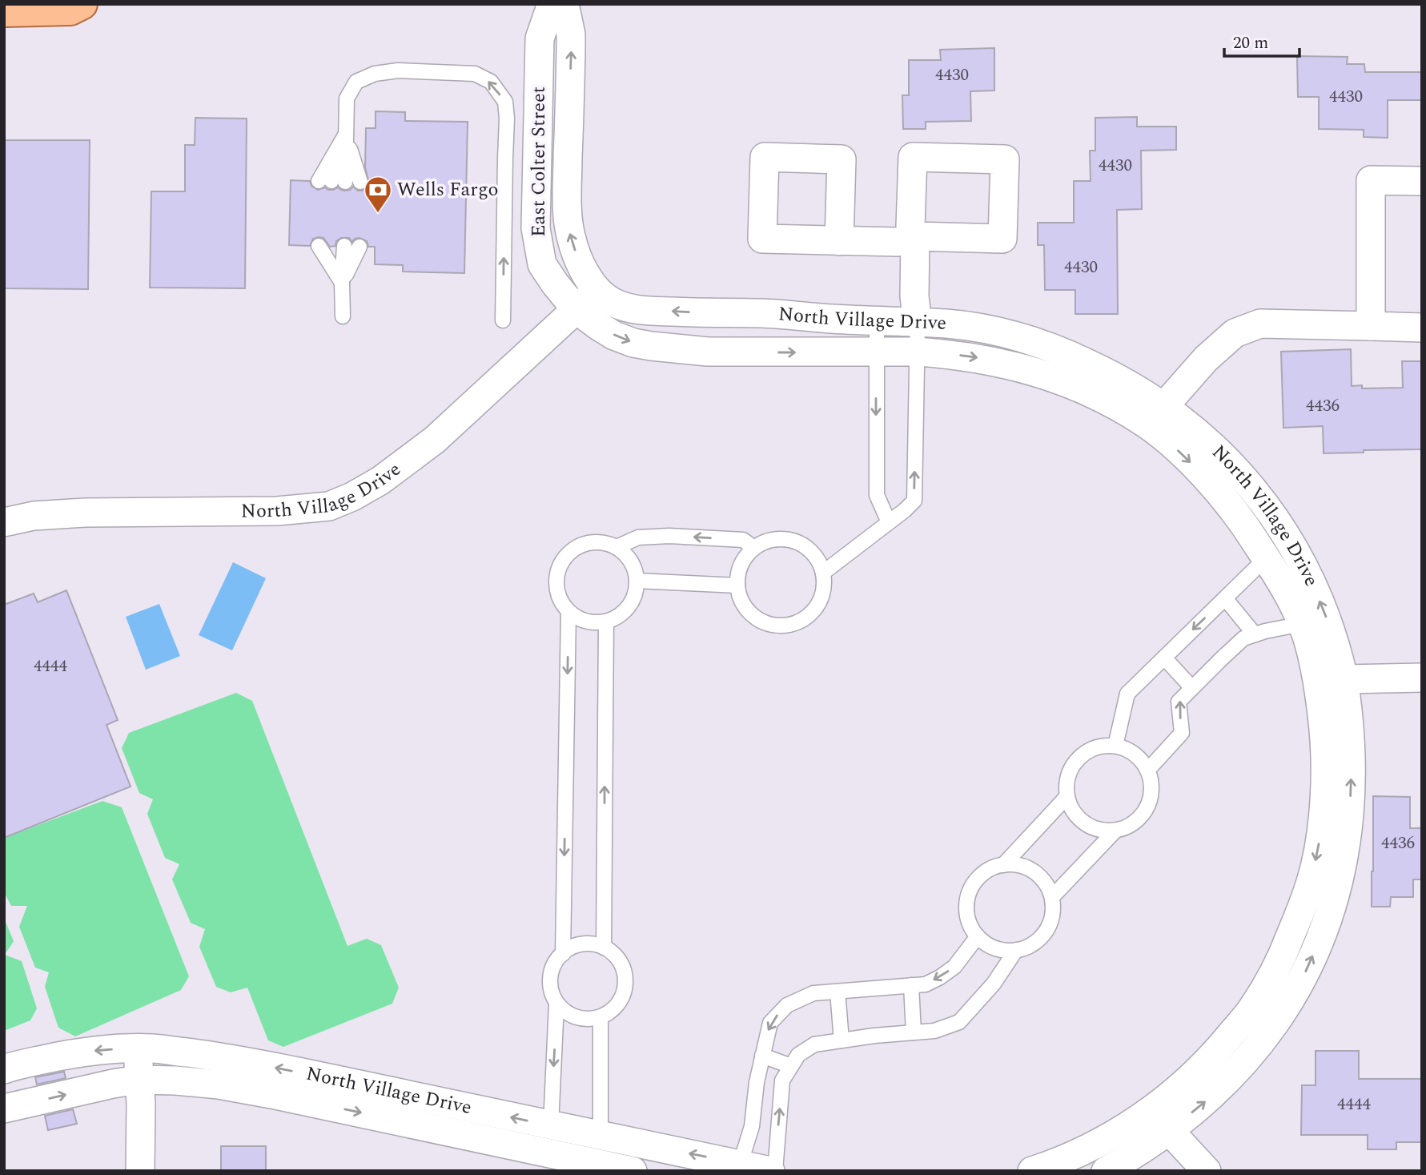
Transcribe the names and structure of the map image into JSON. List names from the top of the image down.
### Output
{
  "streets": {
    "street": ["East Colter Street", "North Village Drive"]
  },
  "crossings": [
    ["East Colter Street", "North Village Drive"]
  ],
  "places": {
    "bank": ["Wells Fargo"]
  },
  "house_numbers": [
    "4430",
    "4430",
    "4430",
    "4430",
    "4436",
    "4444",
    "4436",
    "4444"
  ],
  "scale_bar": "20 m"
}
